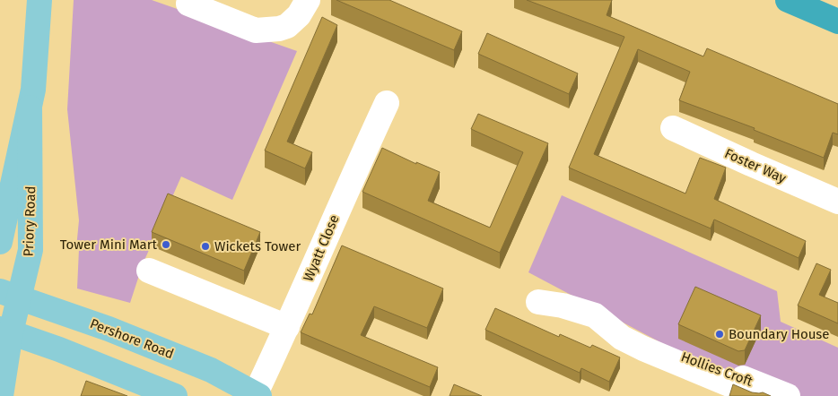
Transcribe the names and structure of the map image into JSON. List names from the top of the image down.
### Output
{
  "streets": {
    "main road": ["Priory Road", "Pershore Road"],
    "street": ["Foster Way", "Wyatt Close", "Hollies Croft"]
  },
  "crossings": [
    ["Priory Road", "Pershore Road"],
    ["Wyatt Close", "Pershore Road"]
  ],
  "places": ["Tower Mini Mart", "Wickets Tower", "Boundary House"]
}
